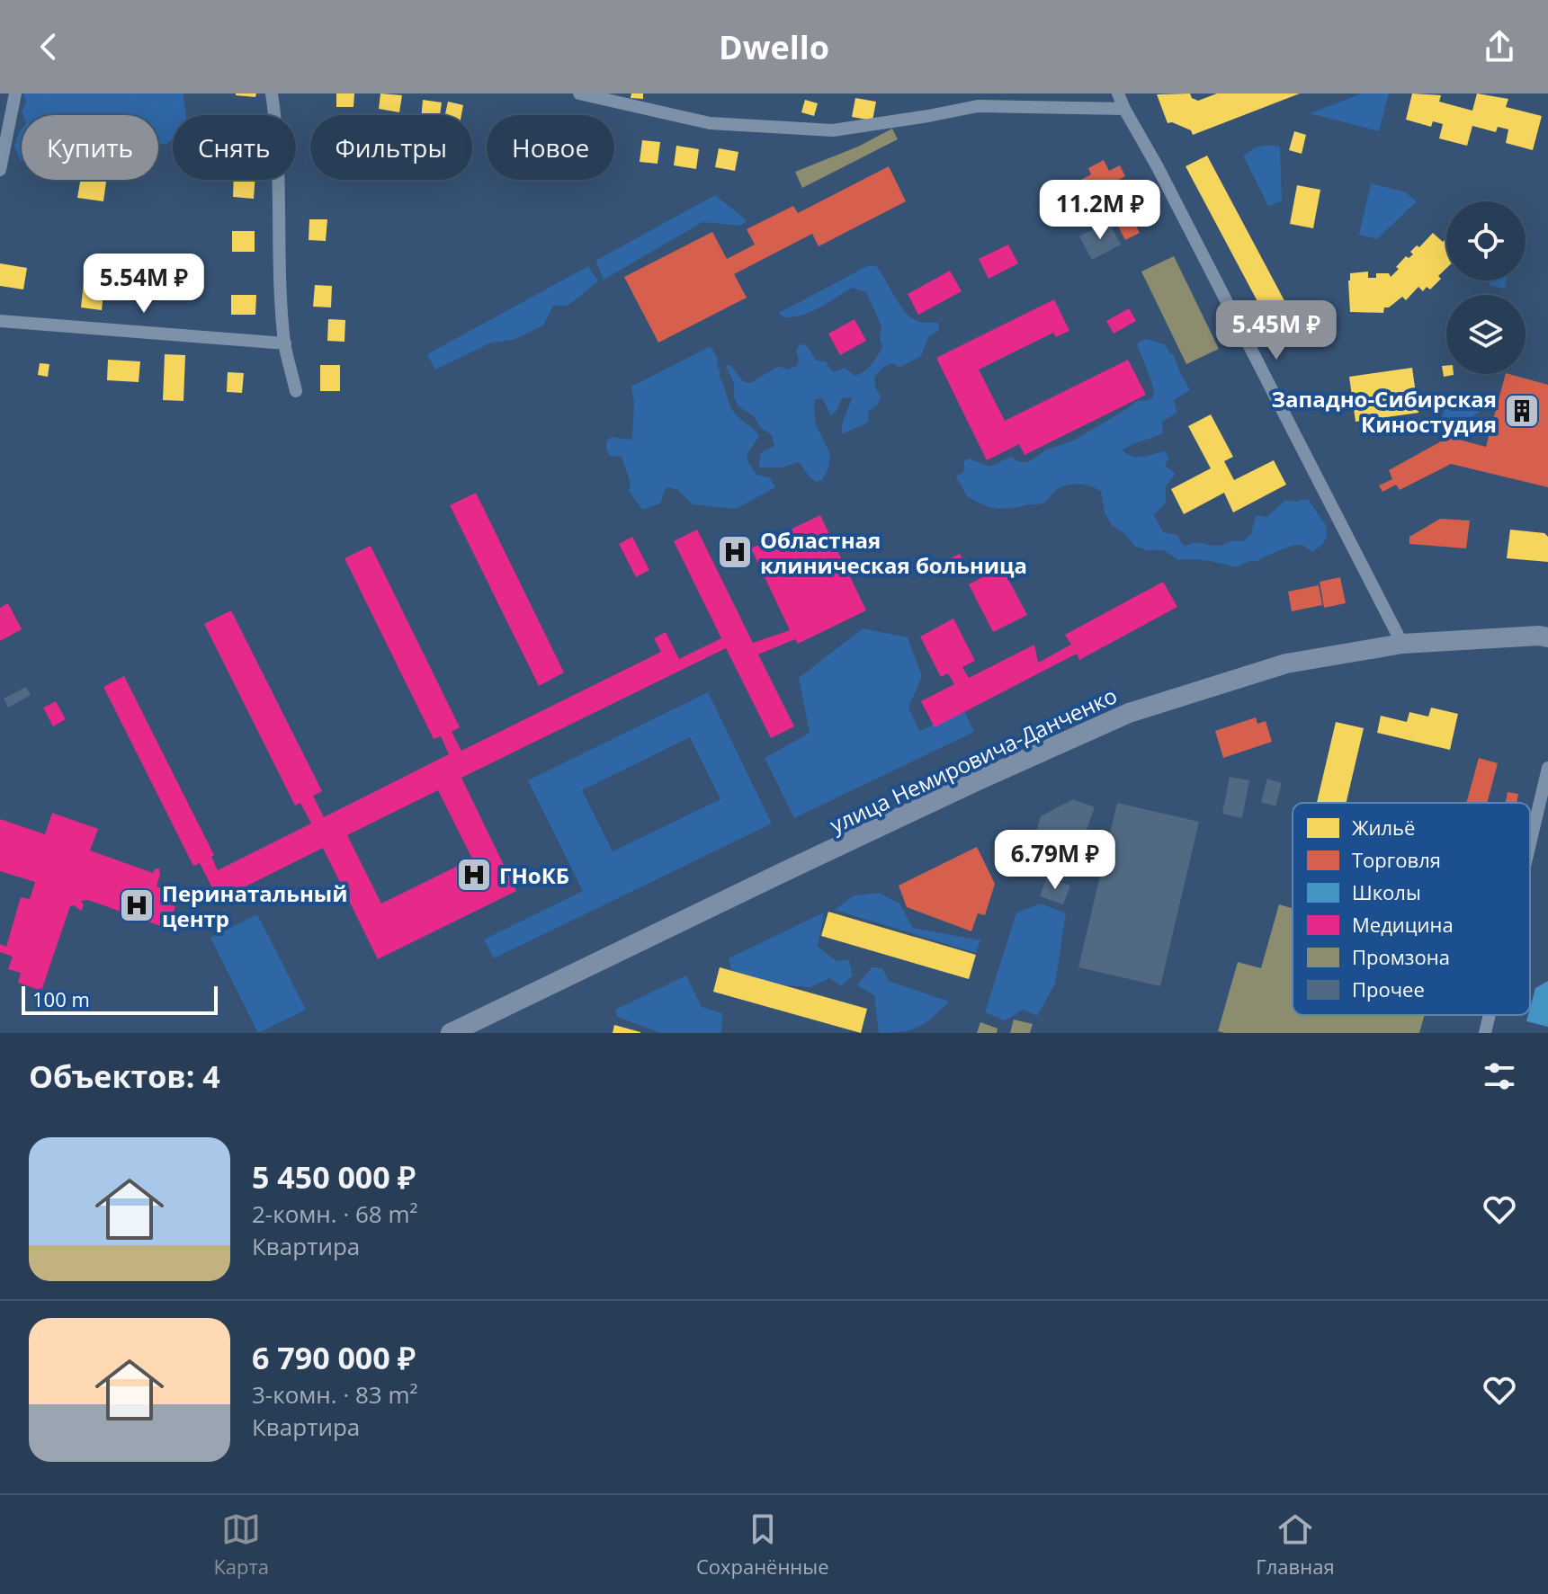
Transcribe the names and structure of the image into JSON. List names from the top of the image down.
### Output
{
  "streets": {
    "main road": ["улица Немировича-Данченко"]
  },
  "places": {
    "building": ["Западно-Сибирская Киностудия"],
    "hospital": ["Областная клиническая больница", "ГНоКБ", "Перинатальный центр"]
  },
  "legend": [
    "Жильё",
    "Торговля",
    "Школы",
    "Медицина",
    "Промзона",
    "Прочее"
  ],
  "scale_bar": "100 m",
  "page": {
    "header": "Dwello",
    "chip": [
      "Купить",
      "Снять",
      "Фильтры",
      "Новое"
    ],
    "price": [
      "11.2M ₽",
      "5.54M ₽",
      "5.45M ₽",
      "6.79M ₽"
    ],
    "scale": "100 m",
    "heading": "Объектов: 4",
    "list": [
      {
        "name": "5 450 000 ₽",
        "note": "2-комн. · 68 m² · Квартира"
      },
      {
        "name": "6 790 000 ₽",
        "note": "3-комн. · 83 m² · Квартира"
      }
    ],
    "tabs": ["Карта", "Сохранённые", "Главная"]
  }
}
